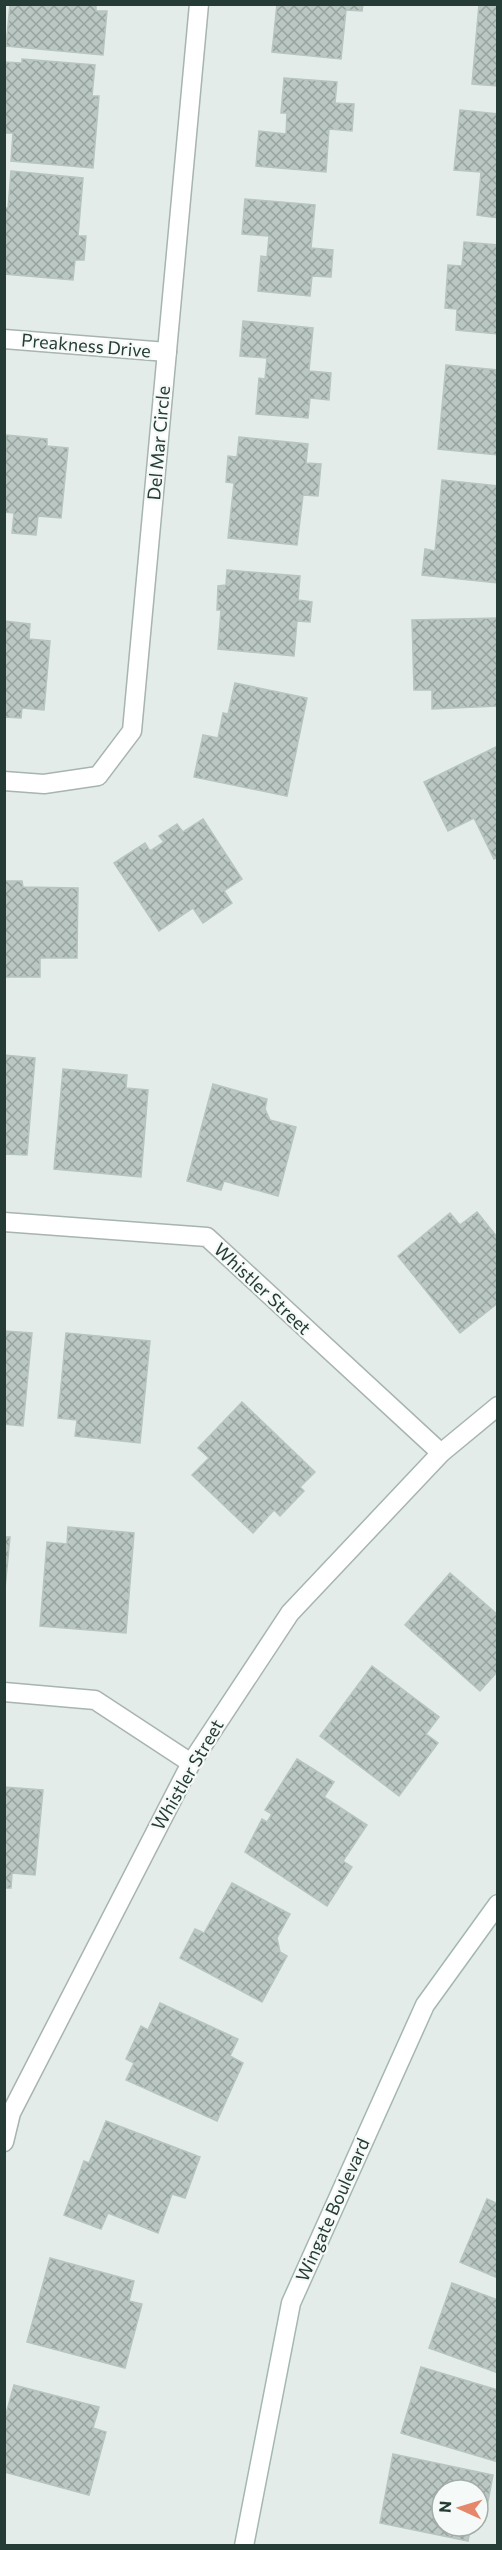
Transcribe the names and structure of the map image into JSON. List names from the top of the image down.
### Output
{
  "streets": {
    "street": [
      "Preakness Drive",
      "Del Mar Circle",
      "Whistler Street",
      "Wingate Boulevard"
    ]
  },
  "crossings": [
    ["Preakness Drive", "Del Mar Circle"]
  ],
  "north": "left"
}
